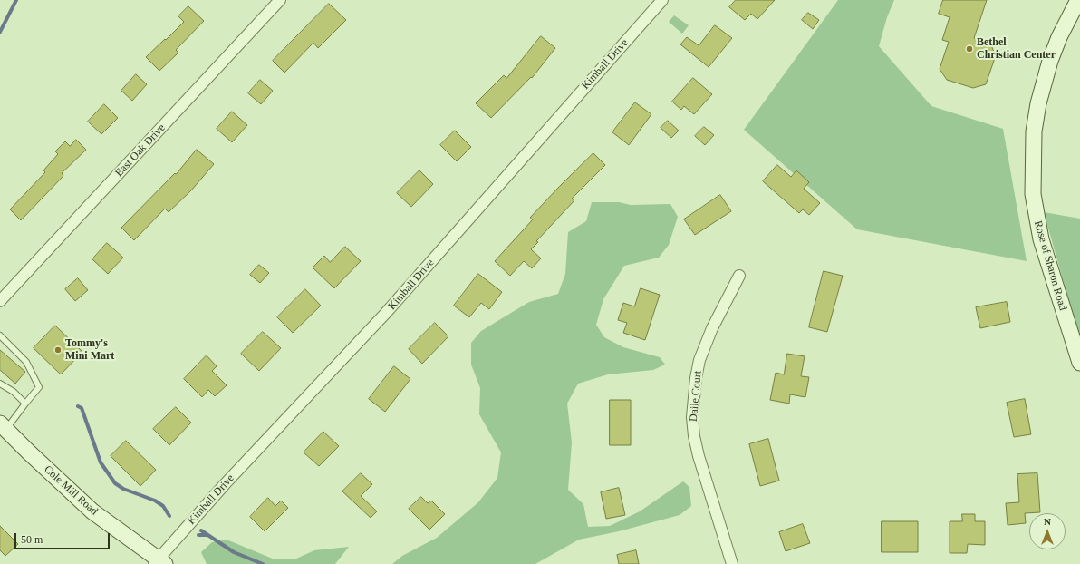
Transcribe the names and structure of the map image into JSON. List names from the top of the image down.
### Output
{
  "streets": {
    "street": [
      "Kimball Drive",
      "East Oak Drive",
      "Rose of Sharon Road",
      "Daile Court",
      "Cole Mill Road"
    ]
  },
  "crossings": [
    ["Kimball Drive", "Cole Mill Road"]
  ],
  "places": ["Bethel Christian Center", "Tommy's Mini Mart"],
  "scale_bar": "50 m",
  "north": "top"
}
